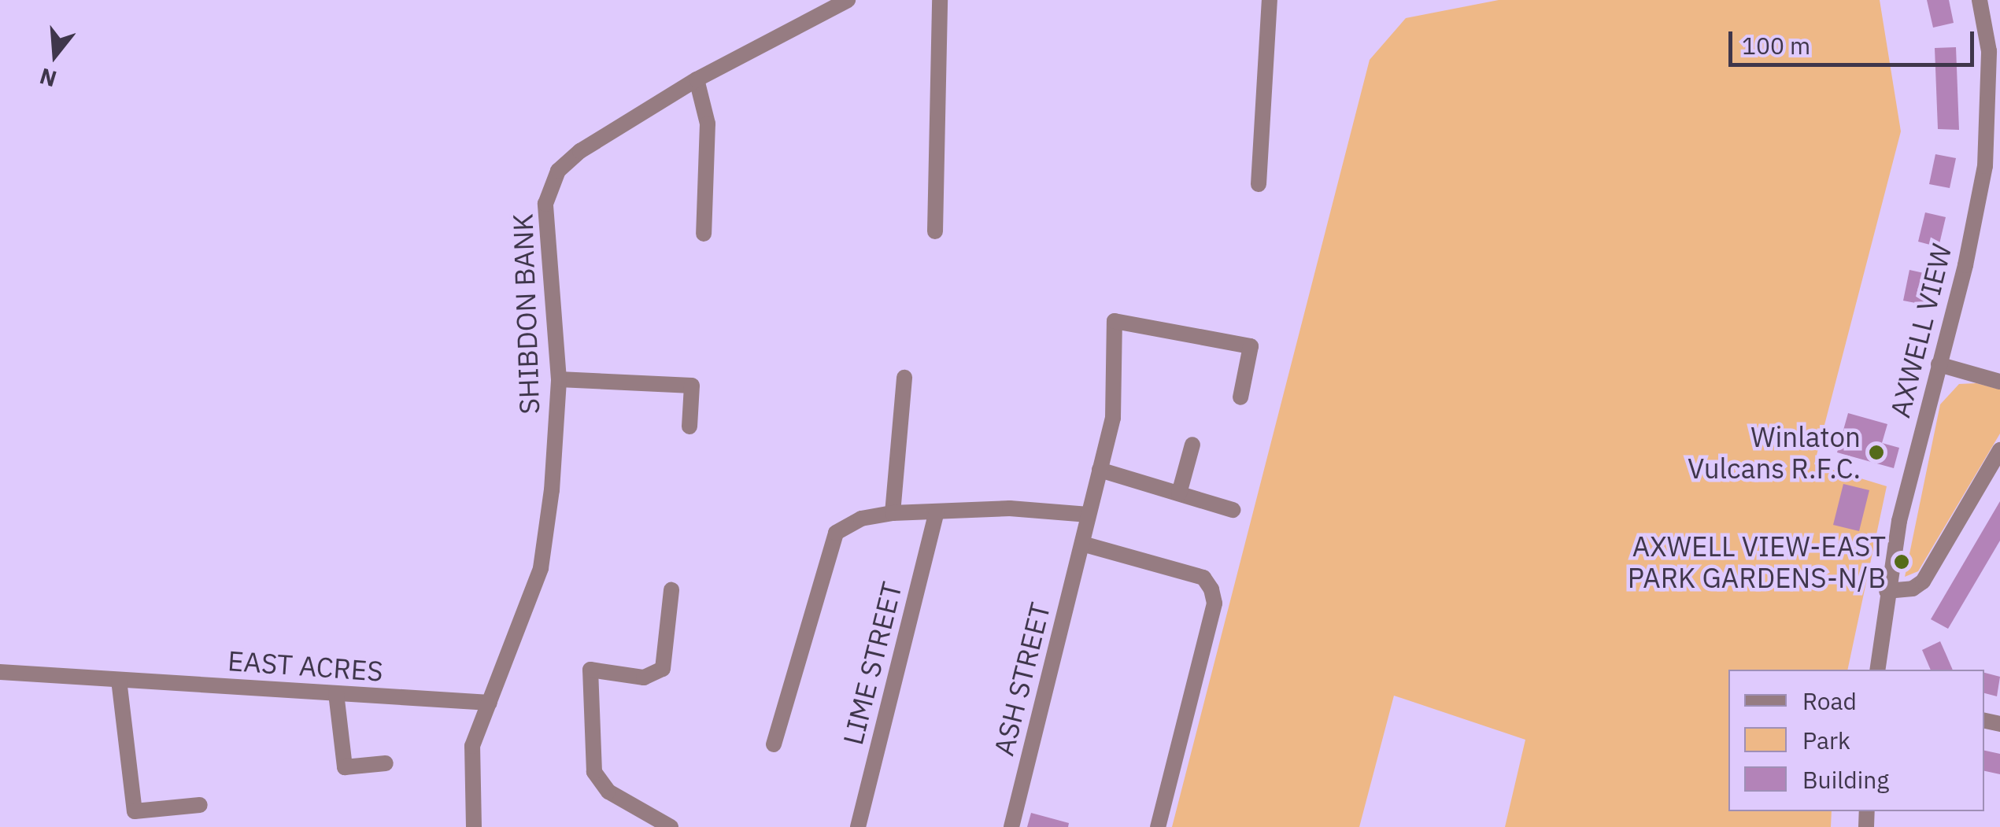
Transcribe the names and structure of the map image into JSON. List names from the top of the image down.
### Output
{
  "streets": {
    "street": [
      "SHIBDON BANK",
      "AXWELL VIEW",
      "LIME STREET",
      "EAST ACRES",
      "ASH STREET"
    ]
  },
  "crossings": [
    ["SHIBDON BANK", "EAST ACRES"]
  ],
  "places": ["Winlaton Vulcans R.F.C.", "AXWELL VIEW-EAST PARK GARDENS-N/B"],
  "legend": ["Road", "Park", "Building"],
  "scale_bar": "100 m",
  "north": "bottom"
}
